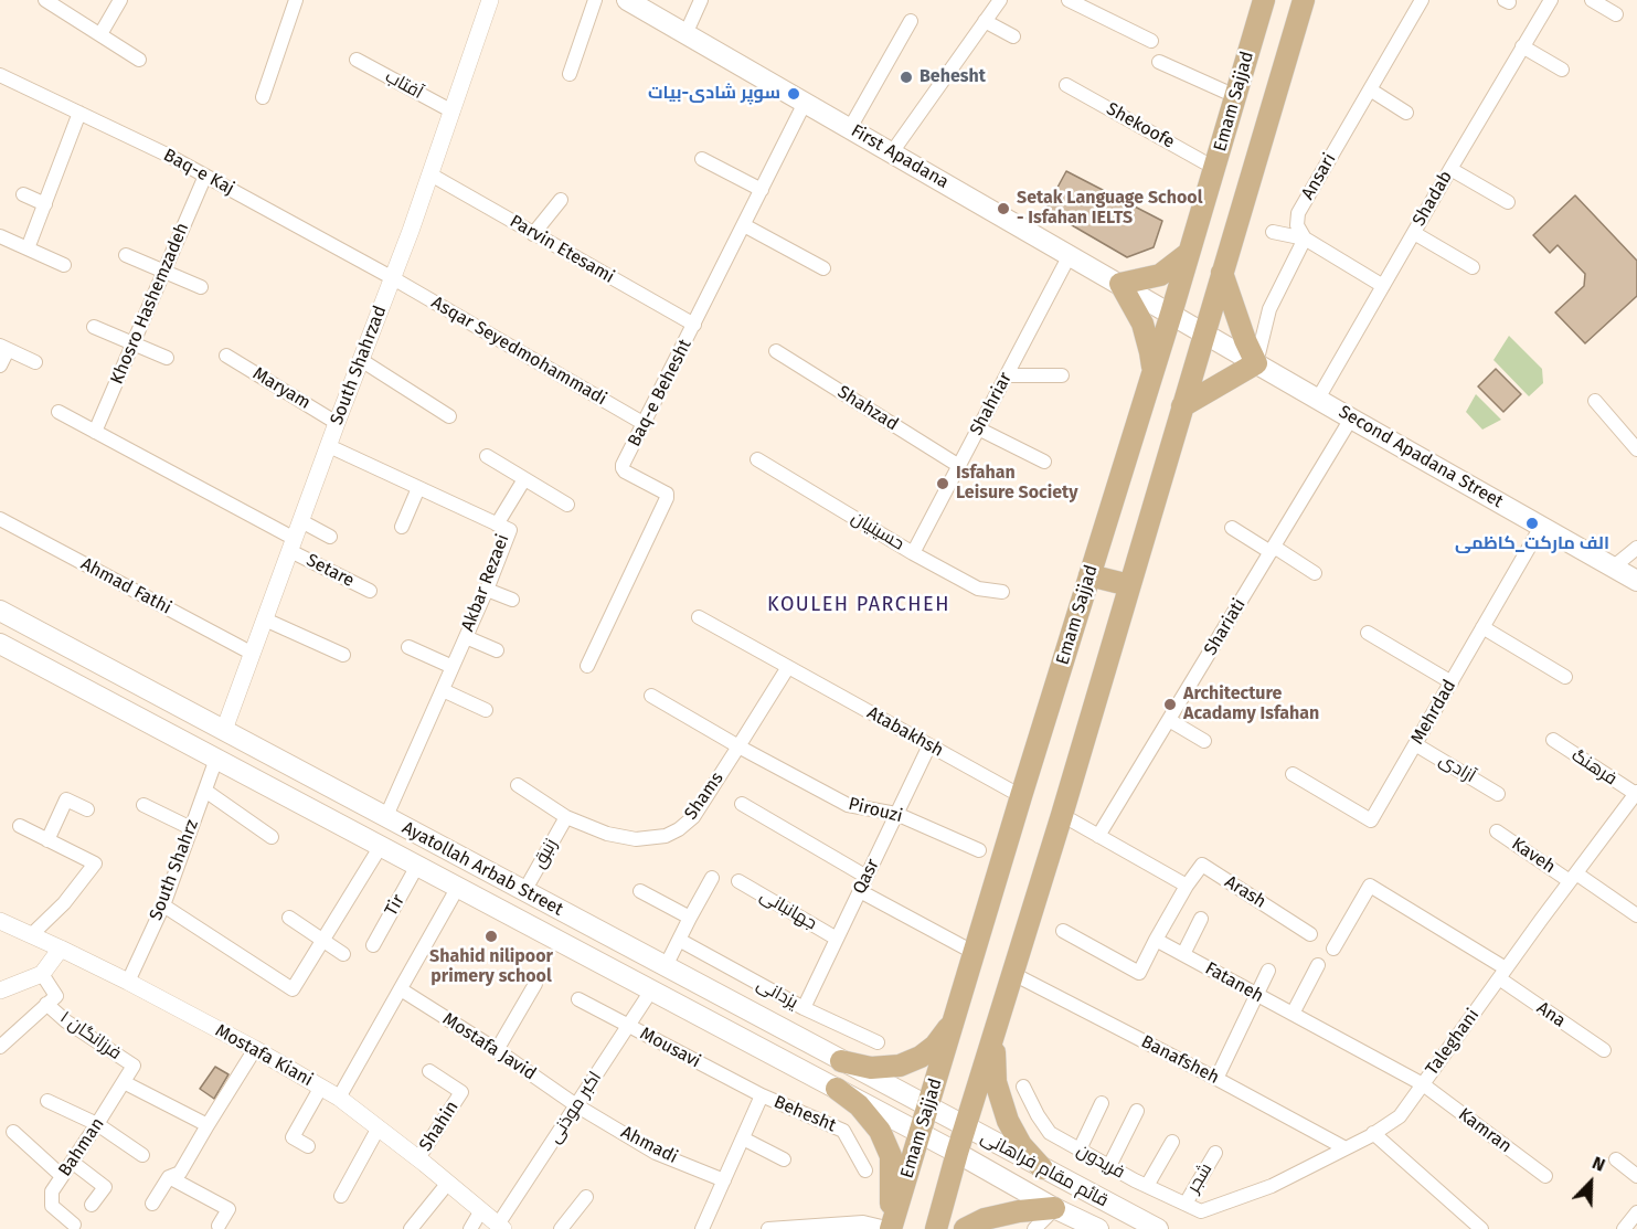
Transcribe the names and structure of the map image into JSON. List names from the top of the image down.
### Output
{
  "streets": {
    "main road": [
      "Emam Sajjad",
      "First Apadana",
      "Second Apadana Street",
      "Ayatollah Arbab Street",
      "قائم مقام فراهانی"
    ],
    "street": [
      "آفتاب",
      "Shekoofe",
      "Baq-e Kaj",
      "Ansari",
      "Shadab",
      "Parvin Etesami",
      "Khosro Hashemzadeh",
      "Asqar Seyedmohammadi",
      "South Shahrzad",
      "Maryam",
      "Baq-e Behesht",
      "Shahriar",
      "Shahzad",
      "حسینیان",
      "Setare",
      "Akbar Rezaei",
      "Ahmad Fathi",
      "Shariati",
      "Mehrdad",
      "Atabakhsh",
      "فرهنگ",
      "آزادی",
      "Shams",
      "Pirouzi",
      "زنبق",
      "Kaveh",
      "South Shahrz",
      "Qasr",
      "Arash",
      "Tir",
      "جهانبانی",
      "Fataneh",
      "یزدانی",
      "Ana",
      "فرزانگان ۱",
      "Taleghani",
      "Mostafa Javid",
      "Mousavi",
      "Mostafa Kiani",
      "Banafsheh",
      "اکبر موذنی",
      "Behesht",
      "Shahin",
      "Kamran",
      "Ahmadi",
      "Bahman",
      "فریدون",
      "شجر"
    ]
  },
  "crossings": [
    ["آفتاب", "South Shahrzad"],
    ["Emam Sajjad", "Shekoofe"],
    ["Emam Sajjad", "First Apadana"],
    ["Emam Sajjad", "Second Apadana Street"],
    ["Emam Sajjad", "Atabakhsh"],
    ["Emam Sajjad", "Ayatollah Arbab Street"],
    ["Emam Sajjad", "Banafsheh"],
    ["Emam Sajjad", "قائم مقام فراهانی"],
    ["First Apadana", "Baq-e Behesht"],
    ["First Apadana", "Shahriar"],
    ["First Apadana", "Second Apadana Street"],
    ["Baq-e Kaj", "Khosro Hashemzadeh"],
    ["Baq-e Kaj", "Asqar Seyedmohammadi"],
    ["Baq-e Kaj", "South Shahrzad"],
    ["Shadab", "Second Apadana Street"],
    ["Parvin Etesami", "South Shahrzad"],
    ["Parvin Etesami", "Baq-e Behesht"],
    ["Asqar Seyedmohammadi", "South Shahrzad"],
    ["Asqar Seyedmohammadi", "Baq-e Behesht"],
    ["South Shahrzad", "Maryam"],
    ["South Shahrzad", "Setare"],
    ["South Shahrzad", "Akbar Rezaei"],
    ["South Shahrzad", "Ahmad Fathi"],
    ["South Shahrzad", "Ayatollah Arbab Street"],
    ["Shahriar", "Shahzad"],
    ["Shahriar", "حسینیان"],
    ["Second Apadana Street", "Shariati"],
    ["Second Apadana Street", "Mehrdad"],
    ["Akbar Rezaei", "Ayatollah Arbab Street"],
    ["Mehrdad", "آزادی"],
    ["Atabakhsh", "Qasr"],
    ["فرهنگ", "Taleghani"],
    ["Shams", "Pirouzi"],
    ["Shams", "زنبق"],
    ["Pirouzi", "Qasr"],
    ["زنبق", "Ayatollah Arbab Street"],
    ["Kaveh", "Taleghani"],
    ["Ayatollah Arbab Street", "South Shahrz"],
    ["Ayatollah Arbab Street", "Tir"],
    ["Ayatollah Arbab Street", "اکبر موذنی"],
    ["Ayatollah Arbab Street", "قائم مقام فراهانی"],
    ["South Shahrz", "Mostafa Kiani"],
    ["Qasr", "جهانبانی"],
    ["Qasr", "یزدانی"],
    ["Arash", "Fataneh"],
    ["Fataneh", "Taleghani"],
    ["Fataneh", "Kamran"],
    ["Ana", "Taleghani"],
    ["فرزانگان ۱", "Bahman"],
    ["Taleghani", "Banafsheh"],
    ["Taleghani", "Kamran"],
    ["Taleghani", "فریدون"],
    ["Mostafa Javid", "اکبر موذنی"],
    ["Mostafa Javid", "Ahmadi"],
    ["Mousavi", "اکبر موذنی"],
    ["Mousavi", "Behesht"],
    ["Mostafa Kiani", "اکبر موذنی"],
    ["Mostafa Kiani", "Shahin"],
    ["اکبر موذنی", "Ahmadi"],
    ["فریدون", "شجر"]
  ],
  "districts": ["KOULEH PARCHEH"],
  "places": [
    "Behesht",
    "سوپر شادی-بیات",
    "Setak Language School - Isfahan IELTS",
    "Isfahan Leisure Society",
    "الف مارکت_کاظمی",
    "Architecture Acadamy Isfahan",
    "Shahid nilipoor primery school"
  ],
  "north": "top right"
}
